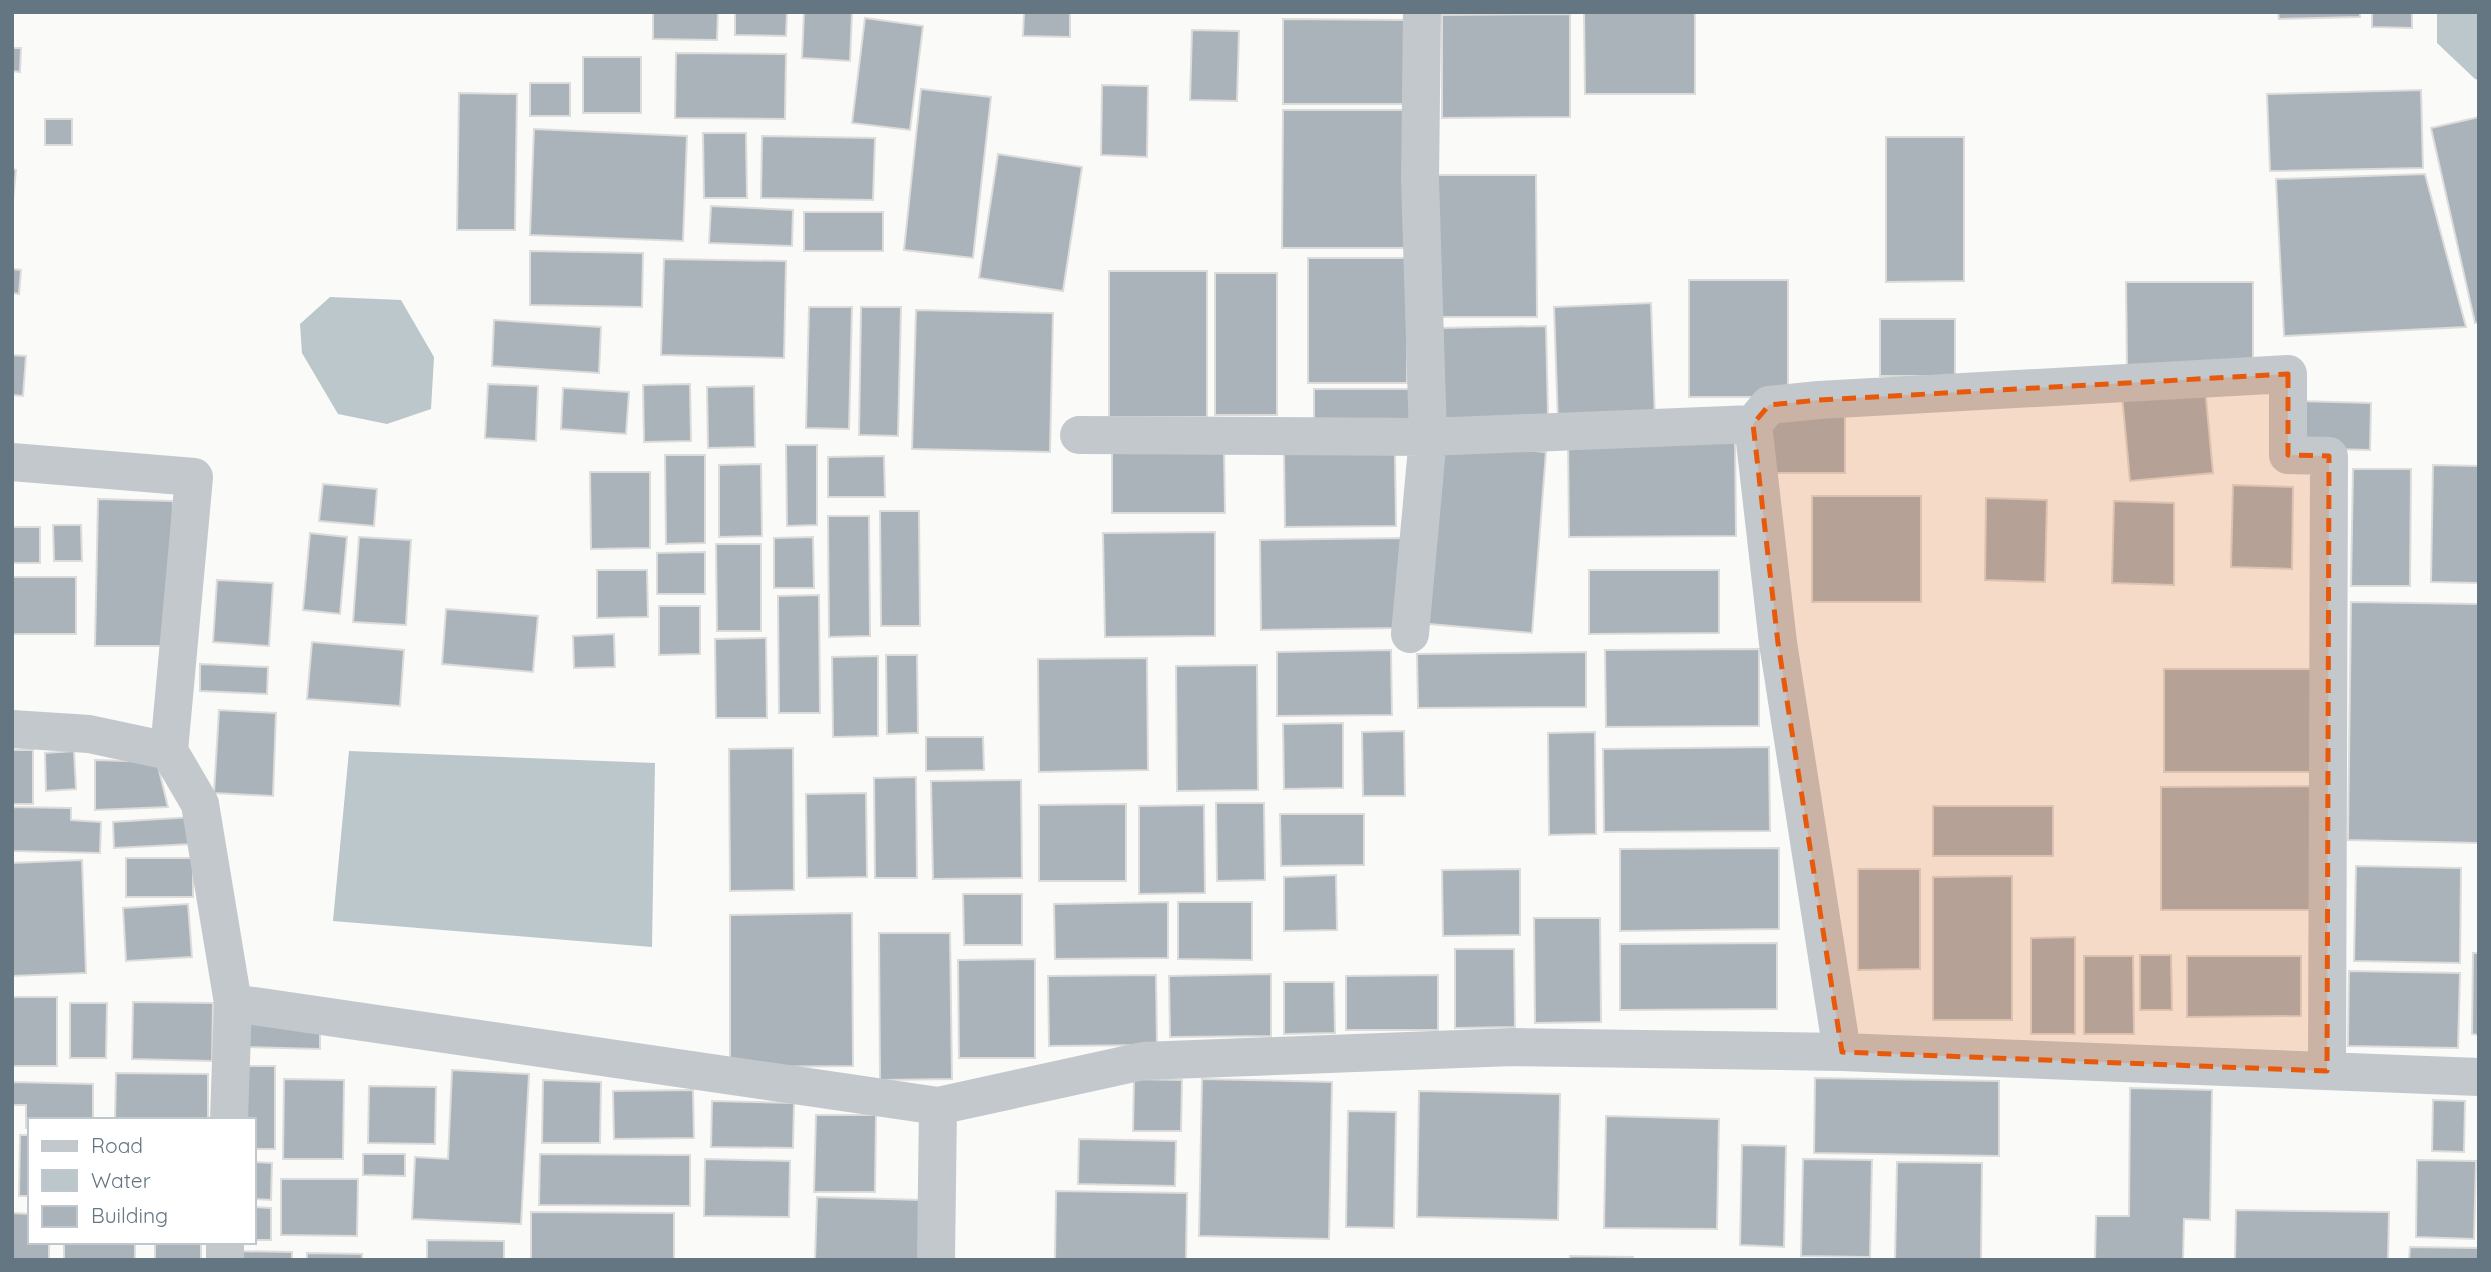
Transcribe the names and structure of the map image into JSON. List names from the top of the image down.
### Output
{
  "legend": ["Road", "Water", "Building"]
}
